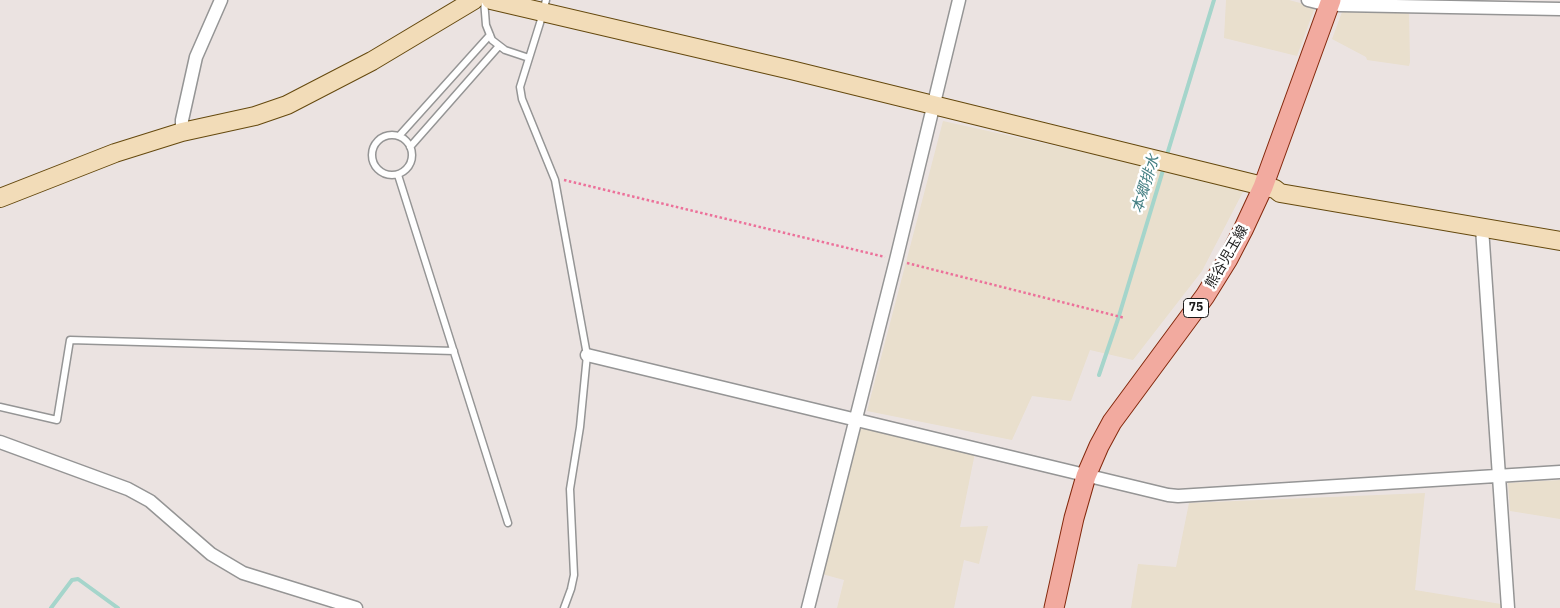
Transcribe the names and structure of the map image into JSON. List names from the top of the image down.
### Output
{
  "streets": {
    "main road": ["熊谷児玉線", "75"]
  },
  "water": ["本郷排水"]
}
